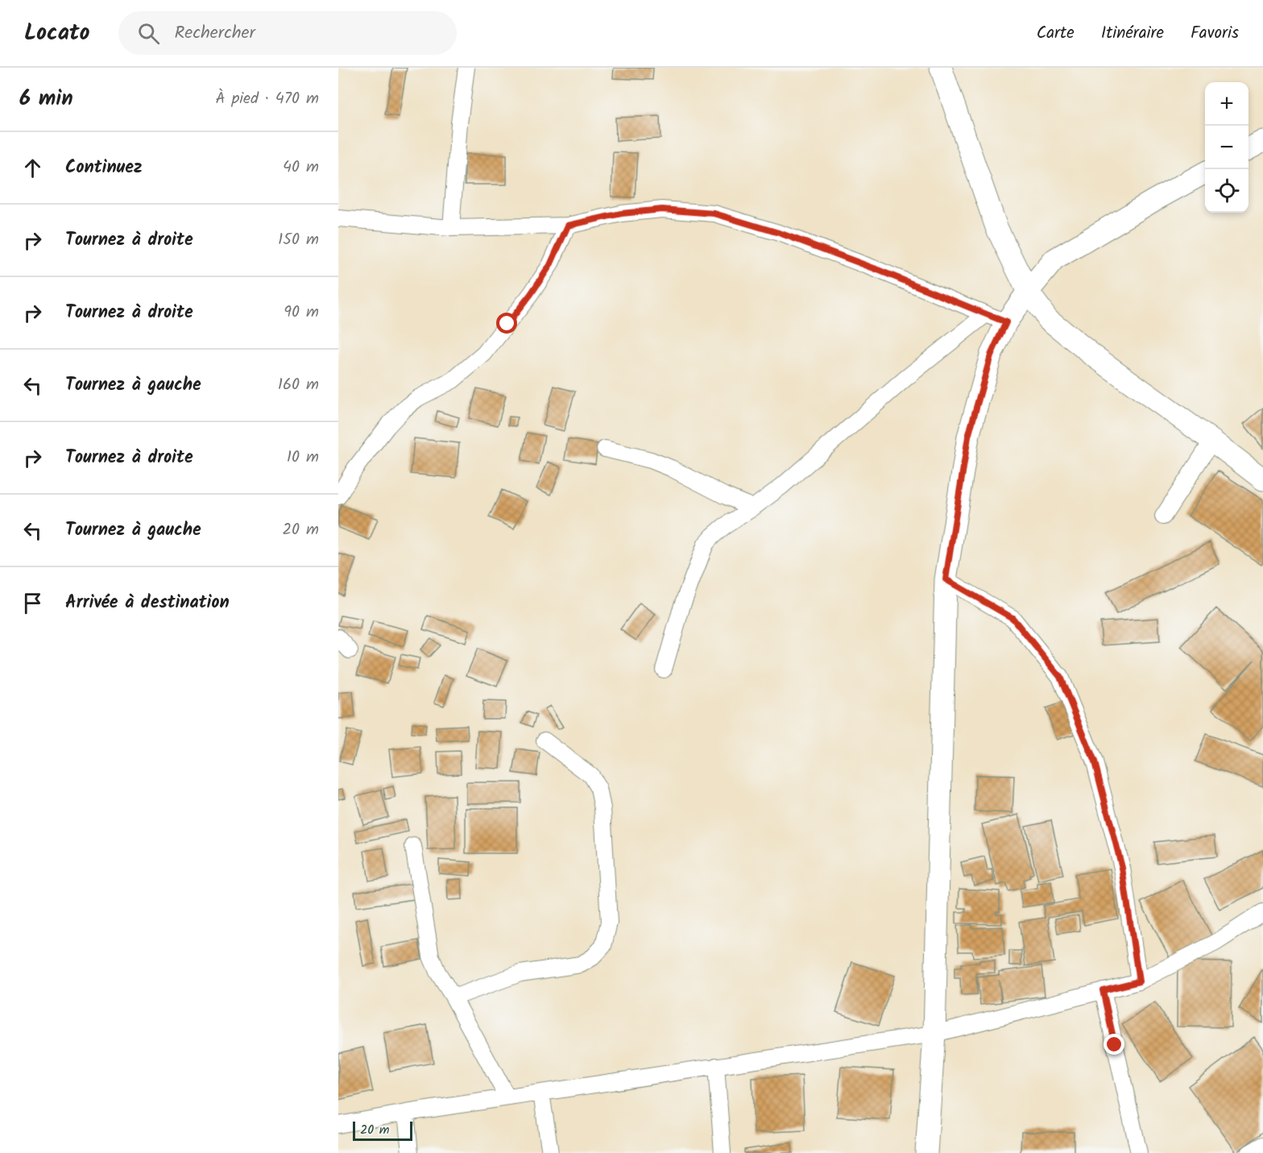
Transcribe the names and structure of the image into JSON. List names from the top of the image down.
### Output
{
  "scale_bar": "20 m",
  "page": {
    "header": "Locato",
    "search": "Rechercher",
    "nav": ["Carte", "Itinéraire", "Favoris"],
    "heading": ["6 min", "À pied · 470 m"],
    "map_buttons": ["+", "−"],
    "list": [
      ["Continuez", "40 m"],
      ["Tournez à droite", "150 m"],
      ["Tournez à droite", "90 m"],
      ["Tournez à gauche", "160 m"],
      ["Tournez à droite", "10 m"],
      ["Tournez à gauche", "20 m"],
      "Arrivée à destination"
    ],
    "scale": "20 m"
  }
}
